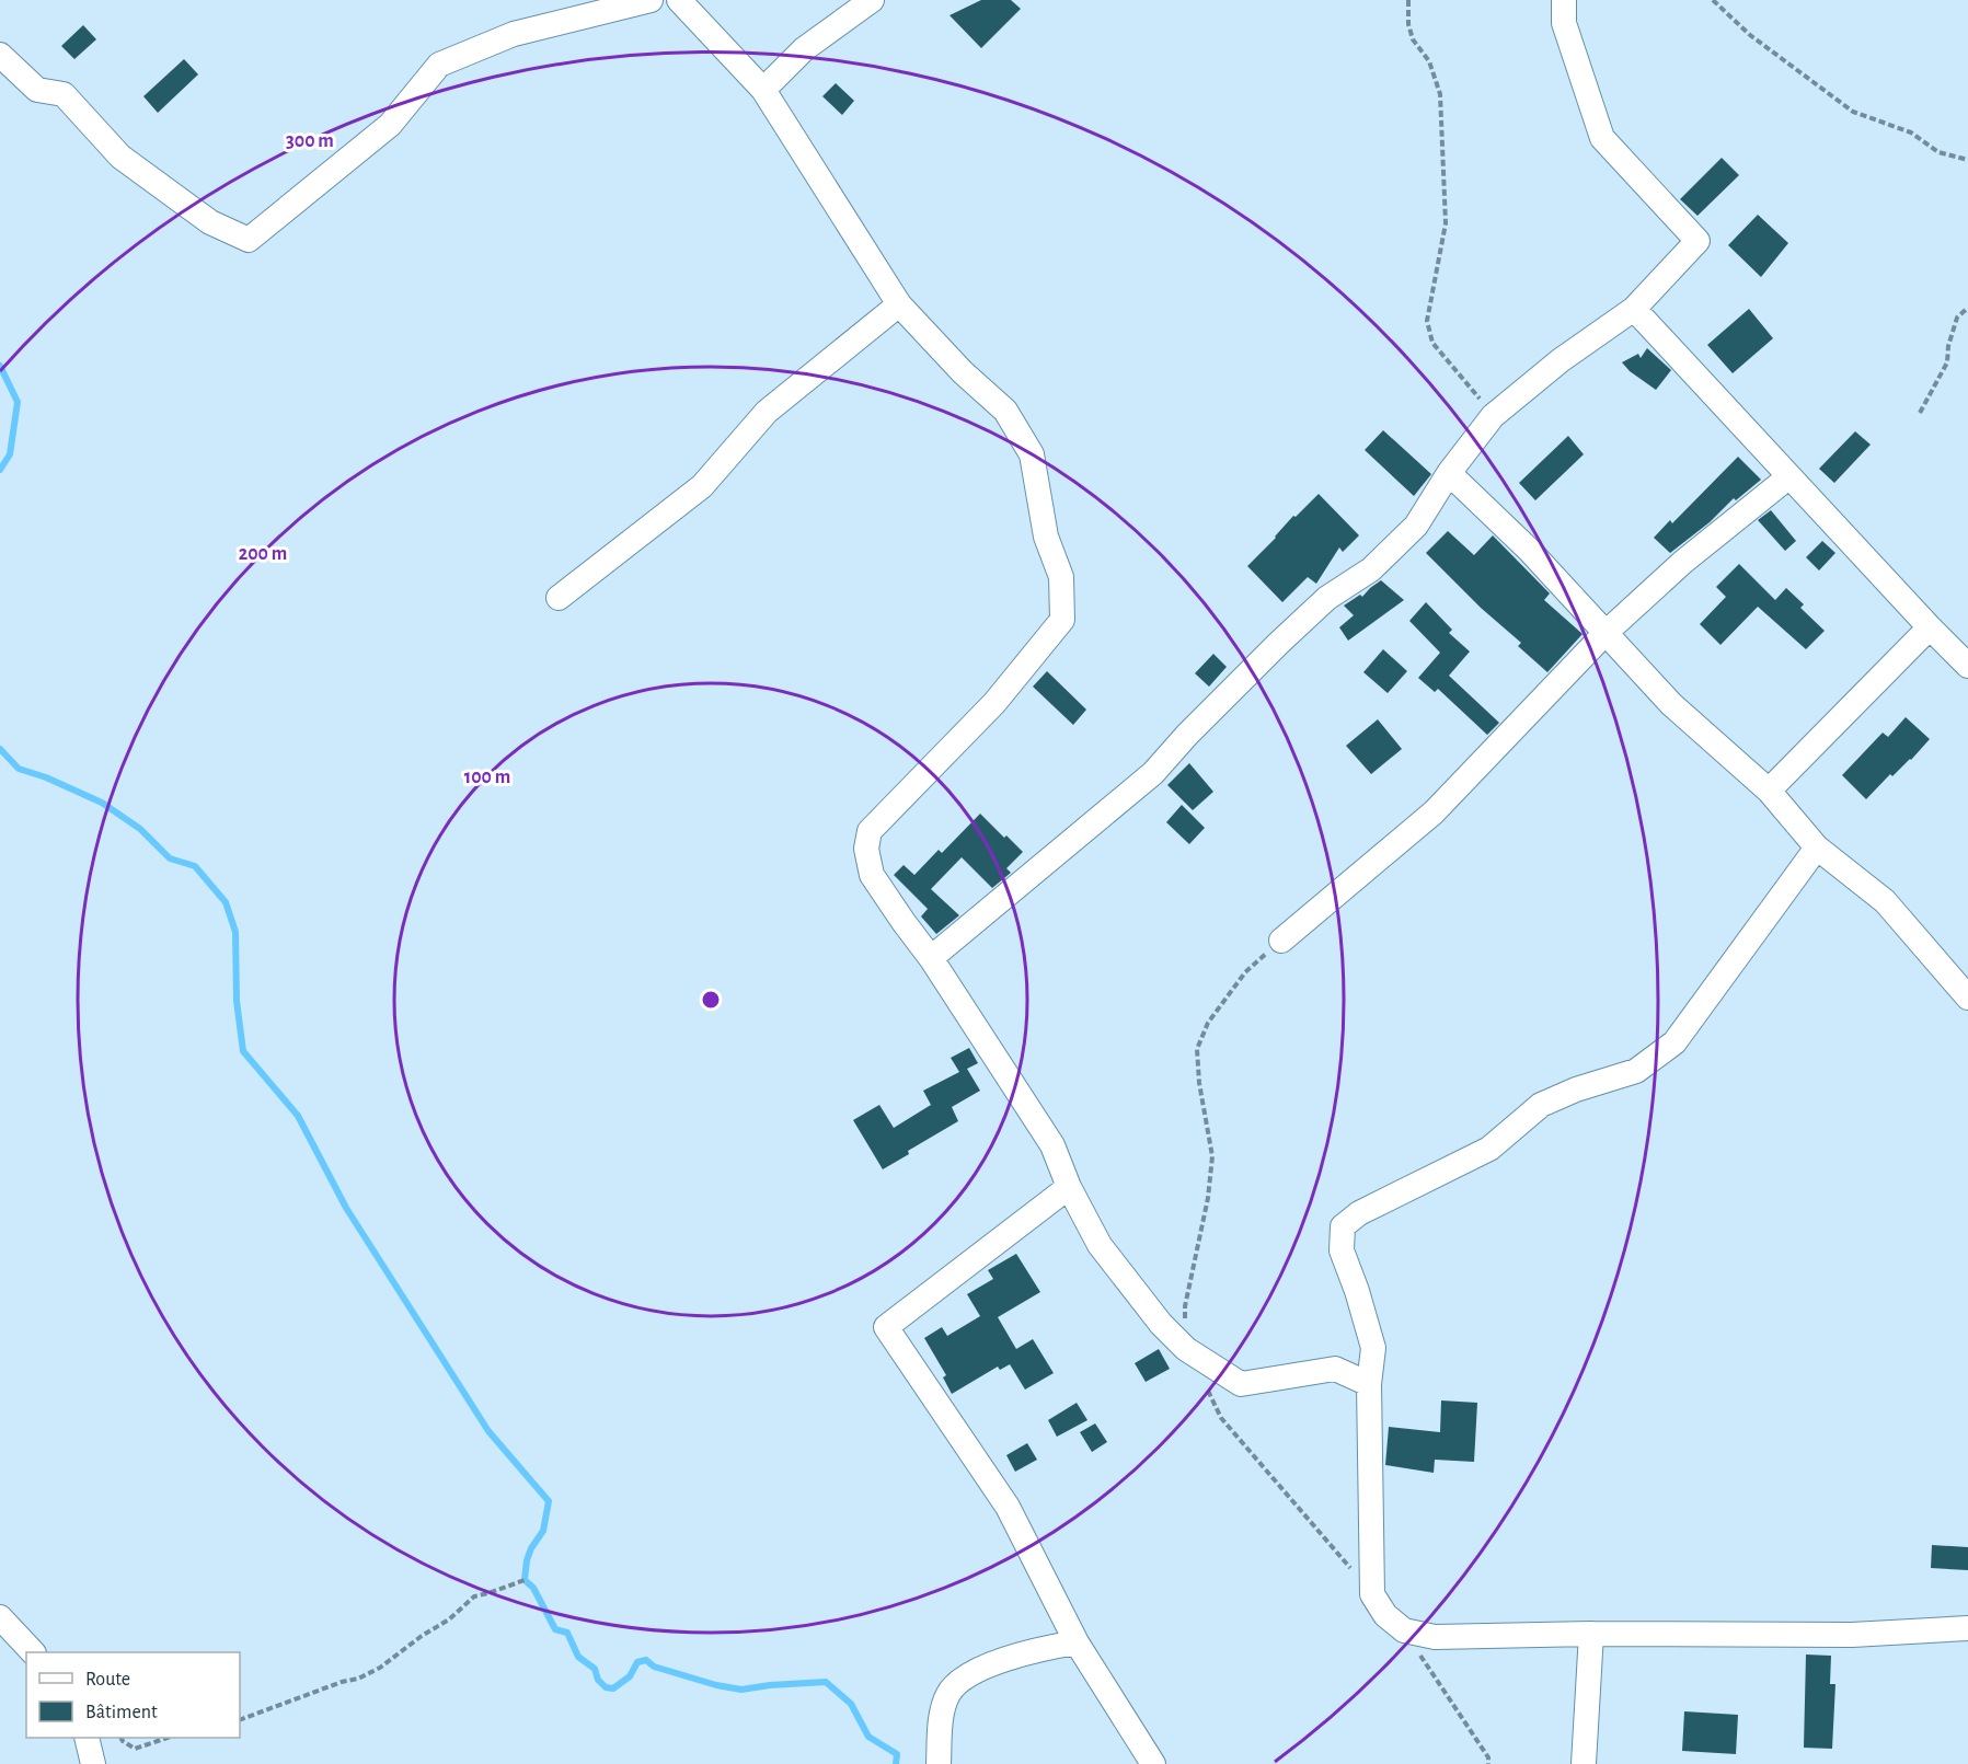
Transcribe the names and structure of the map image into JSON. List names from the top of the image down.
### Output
{
  "legend": ["Route", "Bâtiment"],
  "rings": ["300 m", "200 m", "100 m"]
}
